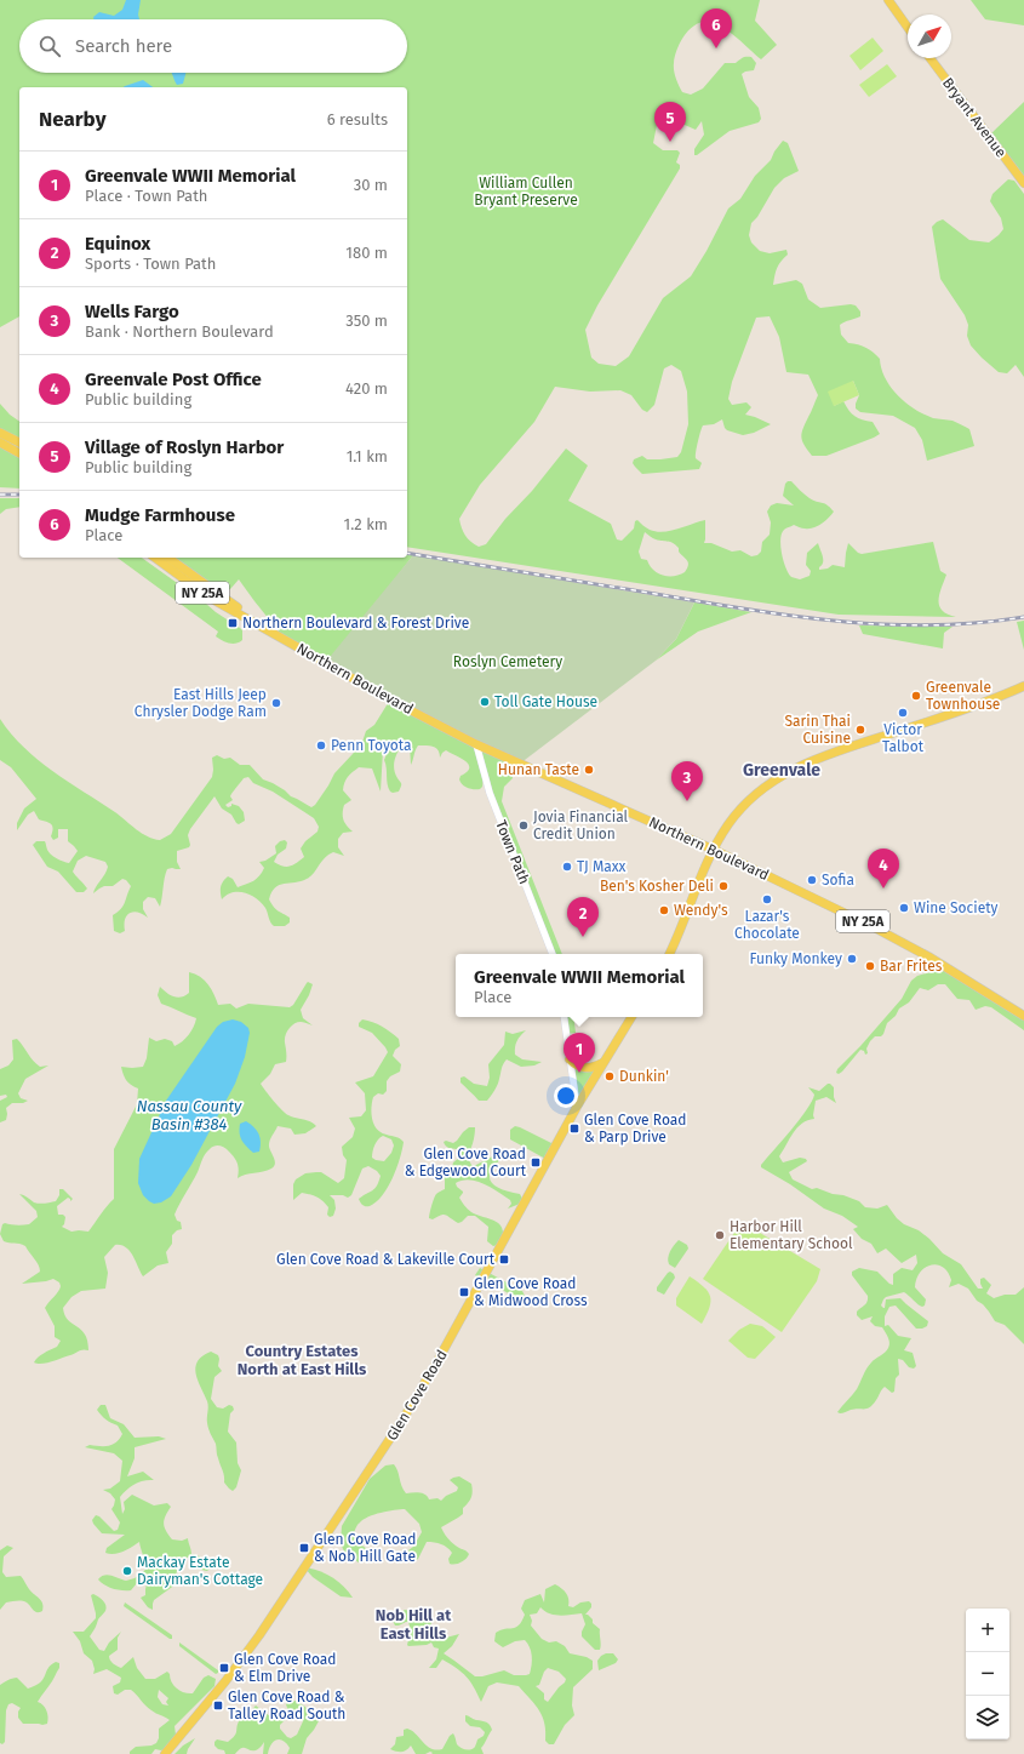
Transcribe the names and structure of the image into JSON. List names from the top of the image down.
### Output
{
  "streets": {
    "main road": [
      "Bryant Avenue",
      "NY 25A",
      "Northern Boulevard",
      "Glen Cove Road"
    ],
    "street": ["Town Path"]
  },
  "crossings": [
    ["Northern Boulevard", "Town Path"]
  ],
  "districts": ["Greenvale", "Country Estates North at East Hills", "Nob Hill at East Hills"],
  "water": ["Nassau County Basin #384"],
  "parks": ["William Cullen Bryant Preserve", "Roslyn Cemetery"],
  "places": {
    "transit": [
      "Northern Boulevard & Forest Drive",
      "Glen Cove Road & Parp Drive",
      "Glen Cove Road & Edgewood Court",
      "Glen Cove Road & Lakeville Court",
      "Glen Cove Road & Midwood Cross",
      "Glen Cove Road & Nob Hill Gate",
      "Glen Cove Road & Elm Drive",
      "Glen Cove Road & Talley Road South"
    ],
    "other": [
      "Greenvale Townhouse",
      "Toll Gate House",
      "East Hills Jeep Chrysler Dodge Ram",
      "Victor Talbot",
      "Sarin Thai Cuisine",
      "Penn Toyota",
      "Hunan Taste",
      "Jovia Financial Credit Union",
      "TJ Maxx",
      "Sofia",
      "Ben's Kosher Deli",
      "Lazar's Chocolate",
      "Wine Society",
      "Wendy's",
      "Funky Monkey",
      "Bar Frites",
      "Dunkin'",
      "Harbor Hill Elementary School",
      "Mackay Estate Dairyman's Cottage"
    ]
  },
  "north": "top right",
  "page": {
    "pins": [
      "6",
      "5",
      "3",
      "4",
      "2",
      "1"
    ],
    "search": "Search here",
    "heading": ["Nearby", "6 results"],
    "list": [
      {
        "mark": "1",
        "name": "Greenvale WWII Memorial",
        "note": "Place · Town Path",
        "value": "30 m"
      },
      {
        "mark": "2",
        "name": "Equinox",
        "note": "Sports · Town Path",
        "value": "180 m"
      },
      {
        "mark": "3",
        "name": "Wells Fargo",
        "note": "Bank · Northern Boulevard",
        "value": "350 m"
      },
      {
        "mark": "4",
        "name": "Greenvale Post Office",
        "note": "Public building",
        "value": "420 m"
      },
      {
        "mark": "5",
        "name": "Village of Roslyn Harbor",
        "note": "Public building",
        "value": "1.1 km"
      },
      {
        "mark": "6",
        "name": "Mudge Farmhouse",
        "note": "Place",
        "value": "1.2 km"
      }
    ],
    "popup": ["Greenvale WWII Memorial", "Place"],
    "map_buttons": ["+", "−"]
  }
}
